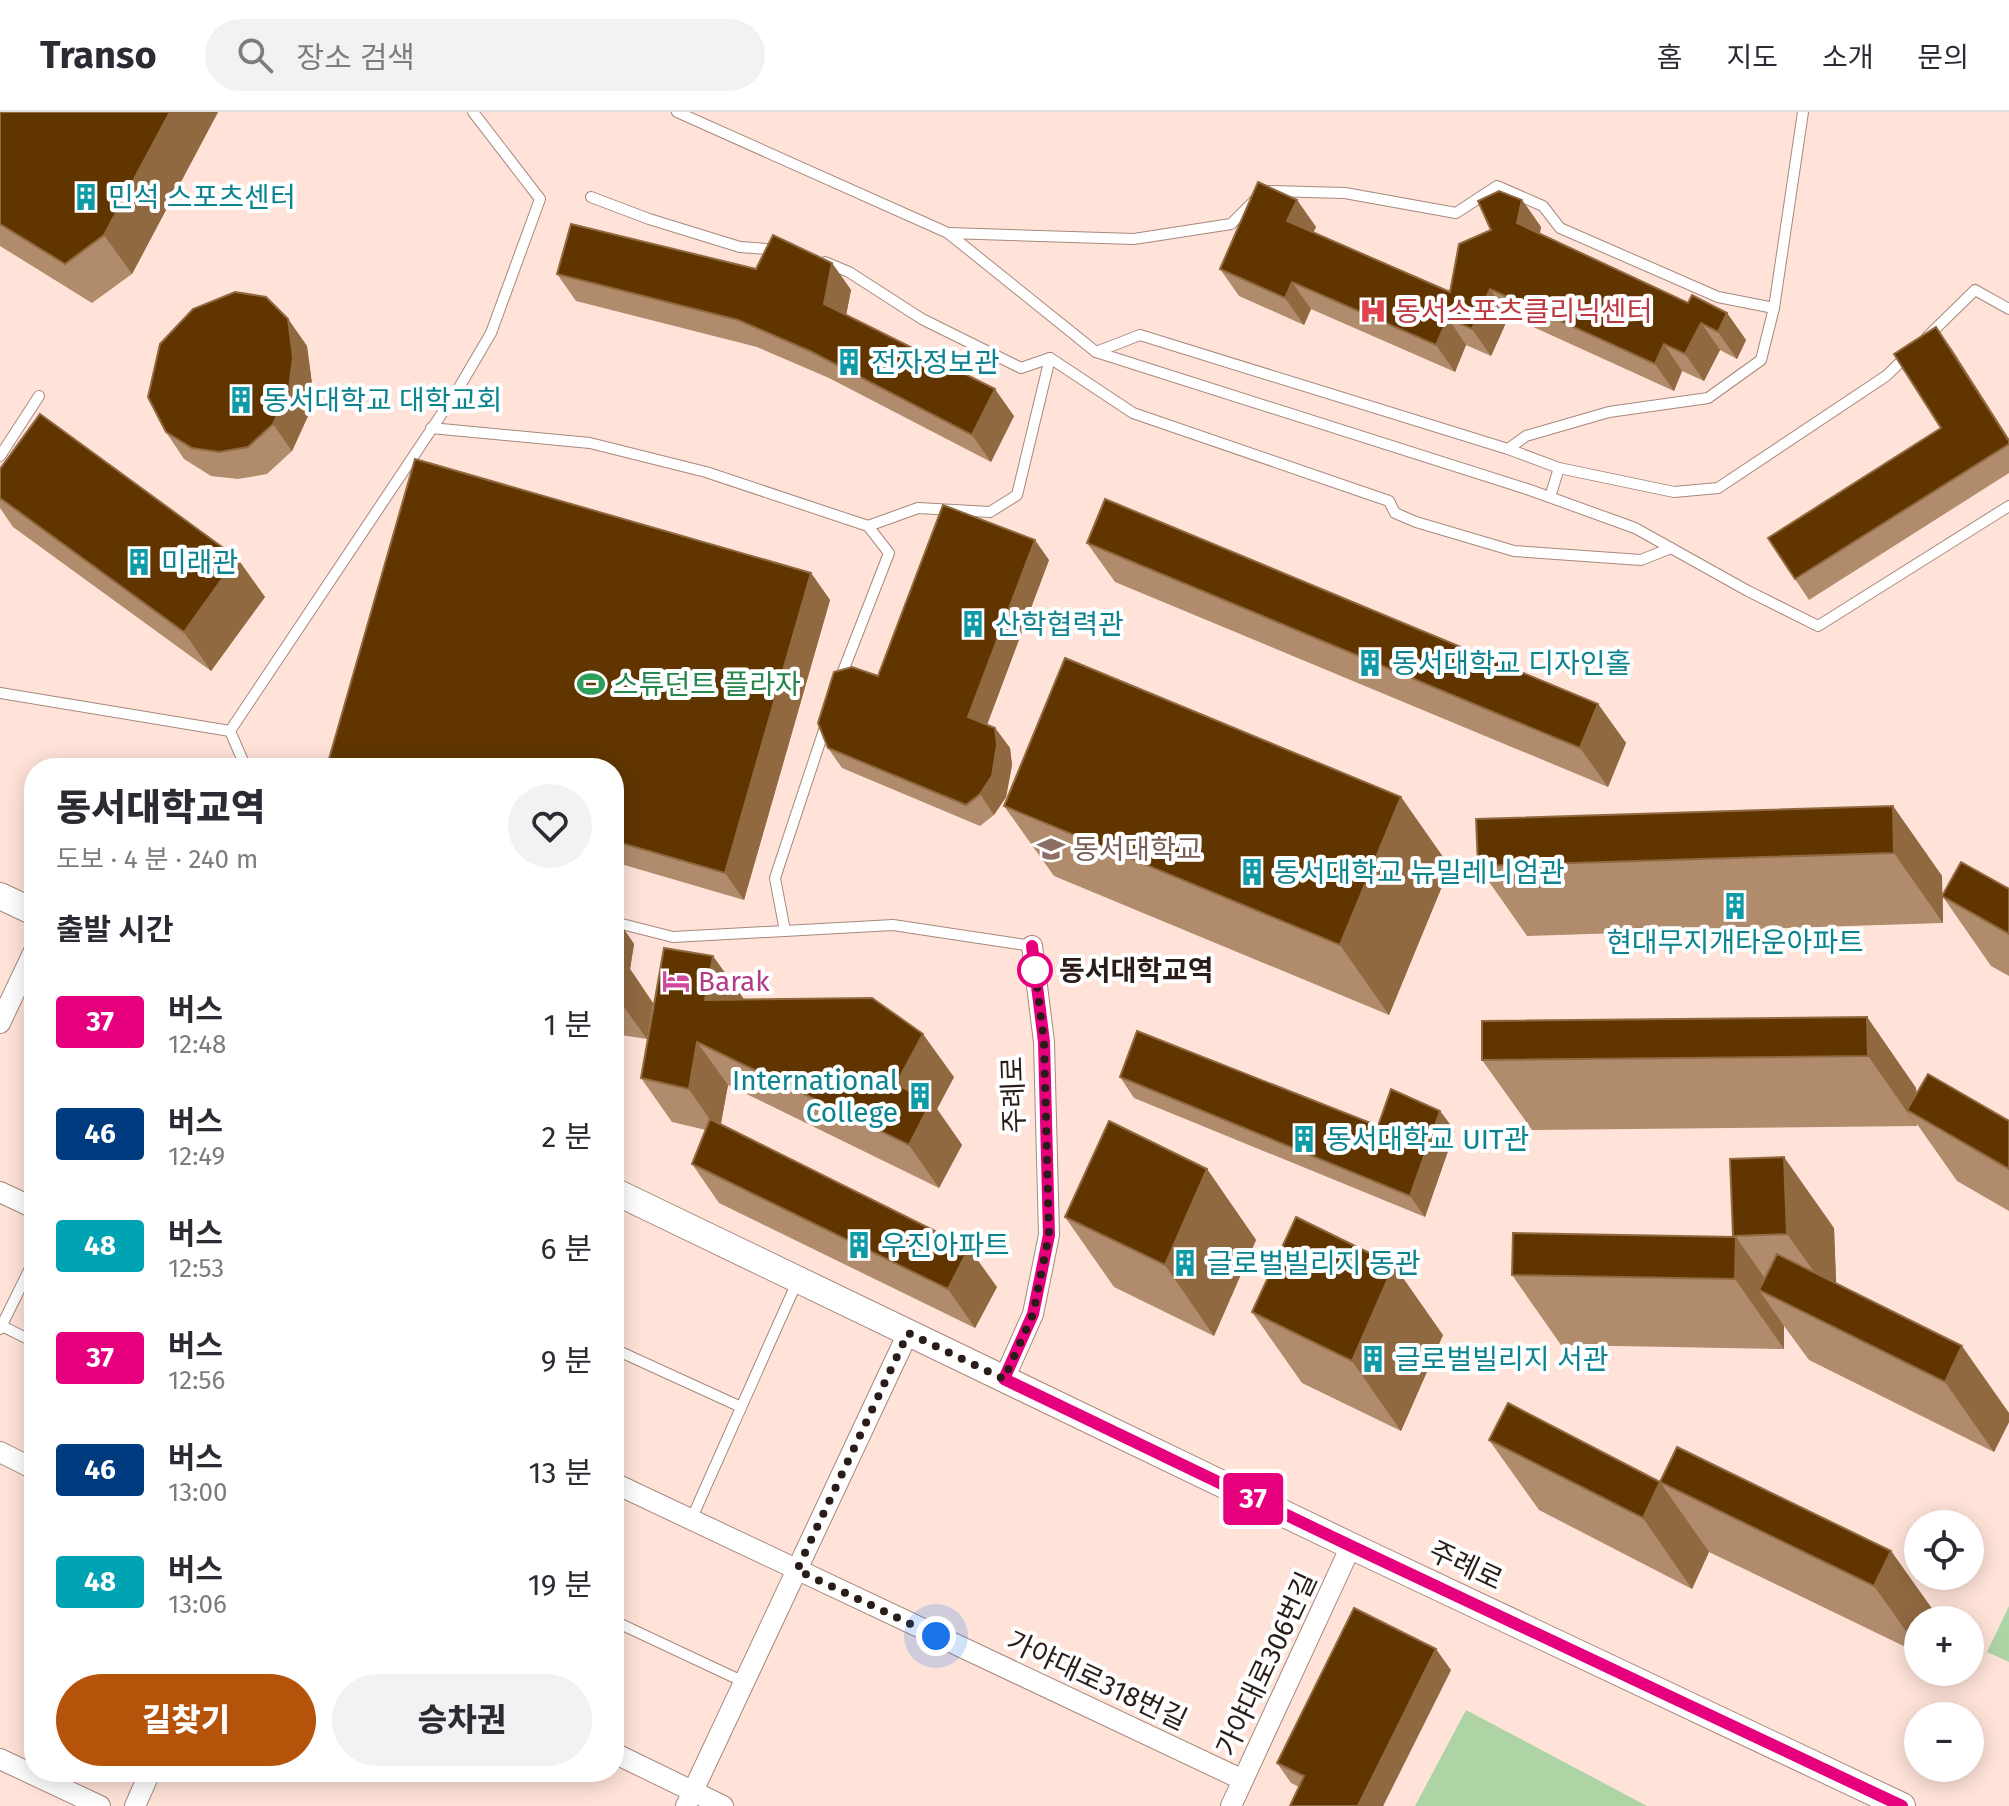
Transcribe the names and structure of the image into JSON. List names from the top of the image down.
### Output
{
  "streets": {
    "street": ["주례로", "가야대로306번길", "가야대로318번길"]
  },
  "crossings": [
    ["주례로", "가야대로306번길"],
    ["가야대로306번길", "가야대로318번길"]
  ],
  "places": {
    "building": [
      "민석 스포츠센터",
      "전자정보관",
      "동서대학교 대학교회",
      "미래관",
      "산학협력관",
      "동서대학교 디자인홀",
      "동서대학교 뉴밀레니엄관",
      "현대무지개타운아파트",
      "International College",
      "동서대학교 UIT관",
      "우진아파트",
      "글로벌빌리지 동관",
      "글로벌빌리지 서관"
    ],
    "hospital": ["동서스포츠클리닉센터"],
    "sports": ["스튜던트 플라자"],
    "school or university": ["동서대학교"],
    "other": ["동서대학교역"],
    "hotel": ["Barak"]
  },
  "lines": ["bus line 37"],
  "page": {
    "header": "Transo",
    "search": "장소 검색",
    "nav": [
      "홈",
      "지도",
      "소개",
      "문의"
    ],
    "on_map": "37",
    "heading": [
      ["동서대학교역", "도보 · 4 분 · 240 m"],
      "출발 시간"
    ],
    "list": [
      {
        "mark": "37",
        "name": "버스",
        "note": "12:48",
        "value": "1 분"
      },
      {
        "mark": "46",
        "name": "버스",
        "note": "12:49",
        "value": "2 분"
      },
      {
        "mark": "48",
        "name": "버스",
        "note": "12:53",
        "value": "6 분"
      },
      {
        "mark": "37",
        "name": "버스",
        "note": "12:56",
        "value": "9 분"
      },
      {
        "mark": "46",
        "name": "버스",
        "note": "13:00",
        "value": "13 분"
      },
      {
        "mark": "48",
        "name": "버스",
        "note": "13:06",
        "value": "19 분"
      }
    ],
    "map_buttons": ["+", "−"],
    "buttons": ["길찾기", "승차권"]
  }
}
